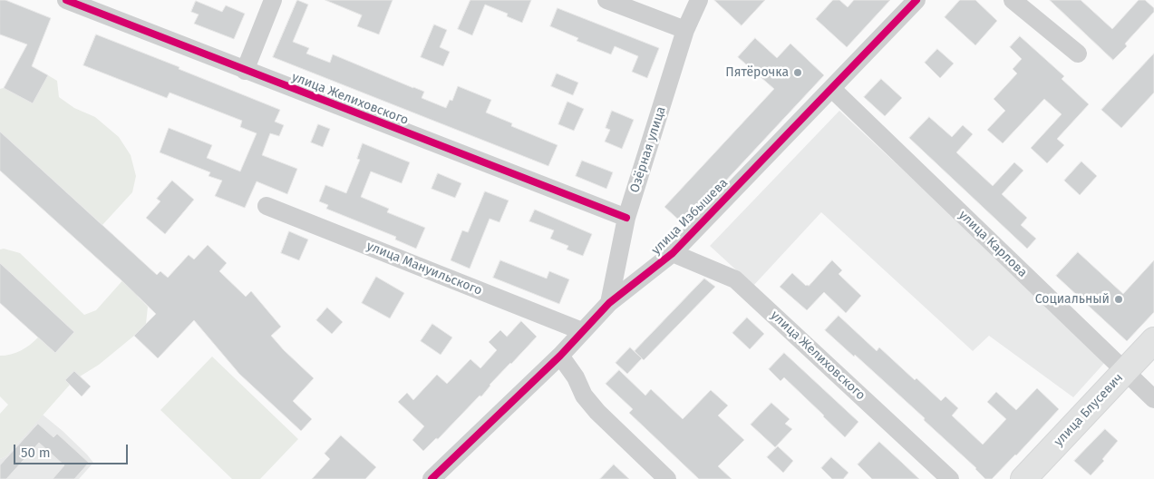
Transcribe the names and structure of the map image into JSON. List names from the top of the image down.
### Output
{
  "streets": {
    "main road": ["улица Блусевич"],
    "street": [
      "улица Желиховского",
      "Озёрная улица",
      "улица Избышева",
      "улица Карлова",
      "улица Мануильского"
    ]
  },
  "crossings": [
    ["улица Желиховского", "Озёрная улица"],
    ["улица Желиховского", "улица Избышева"],
    ["Озёрная улица", "улица Избышева"],
    ["улица Избышева", "улица Карлова"],
    ["улица Избышева", "улица Мануильского"],
    ["улица Карлова", "улица Блусевич"]
  ],
  "places": ["Пятёрочка", "Социальный"],
  "scale_bar": "50 m"
}
